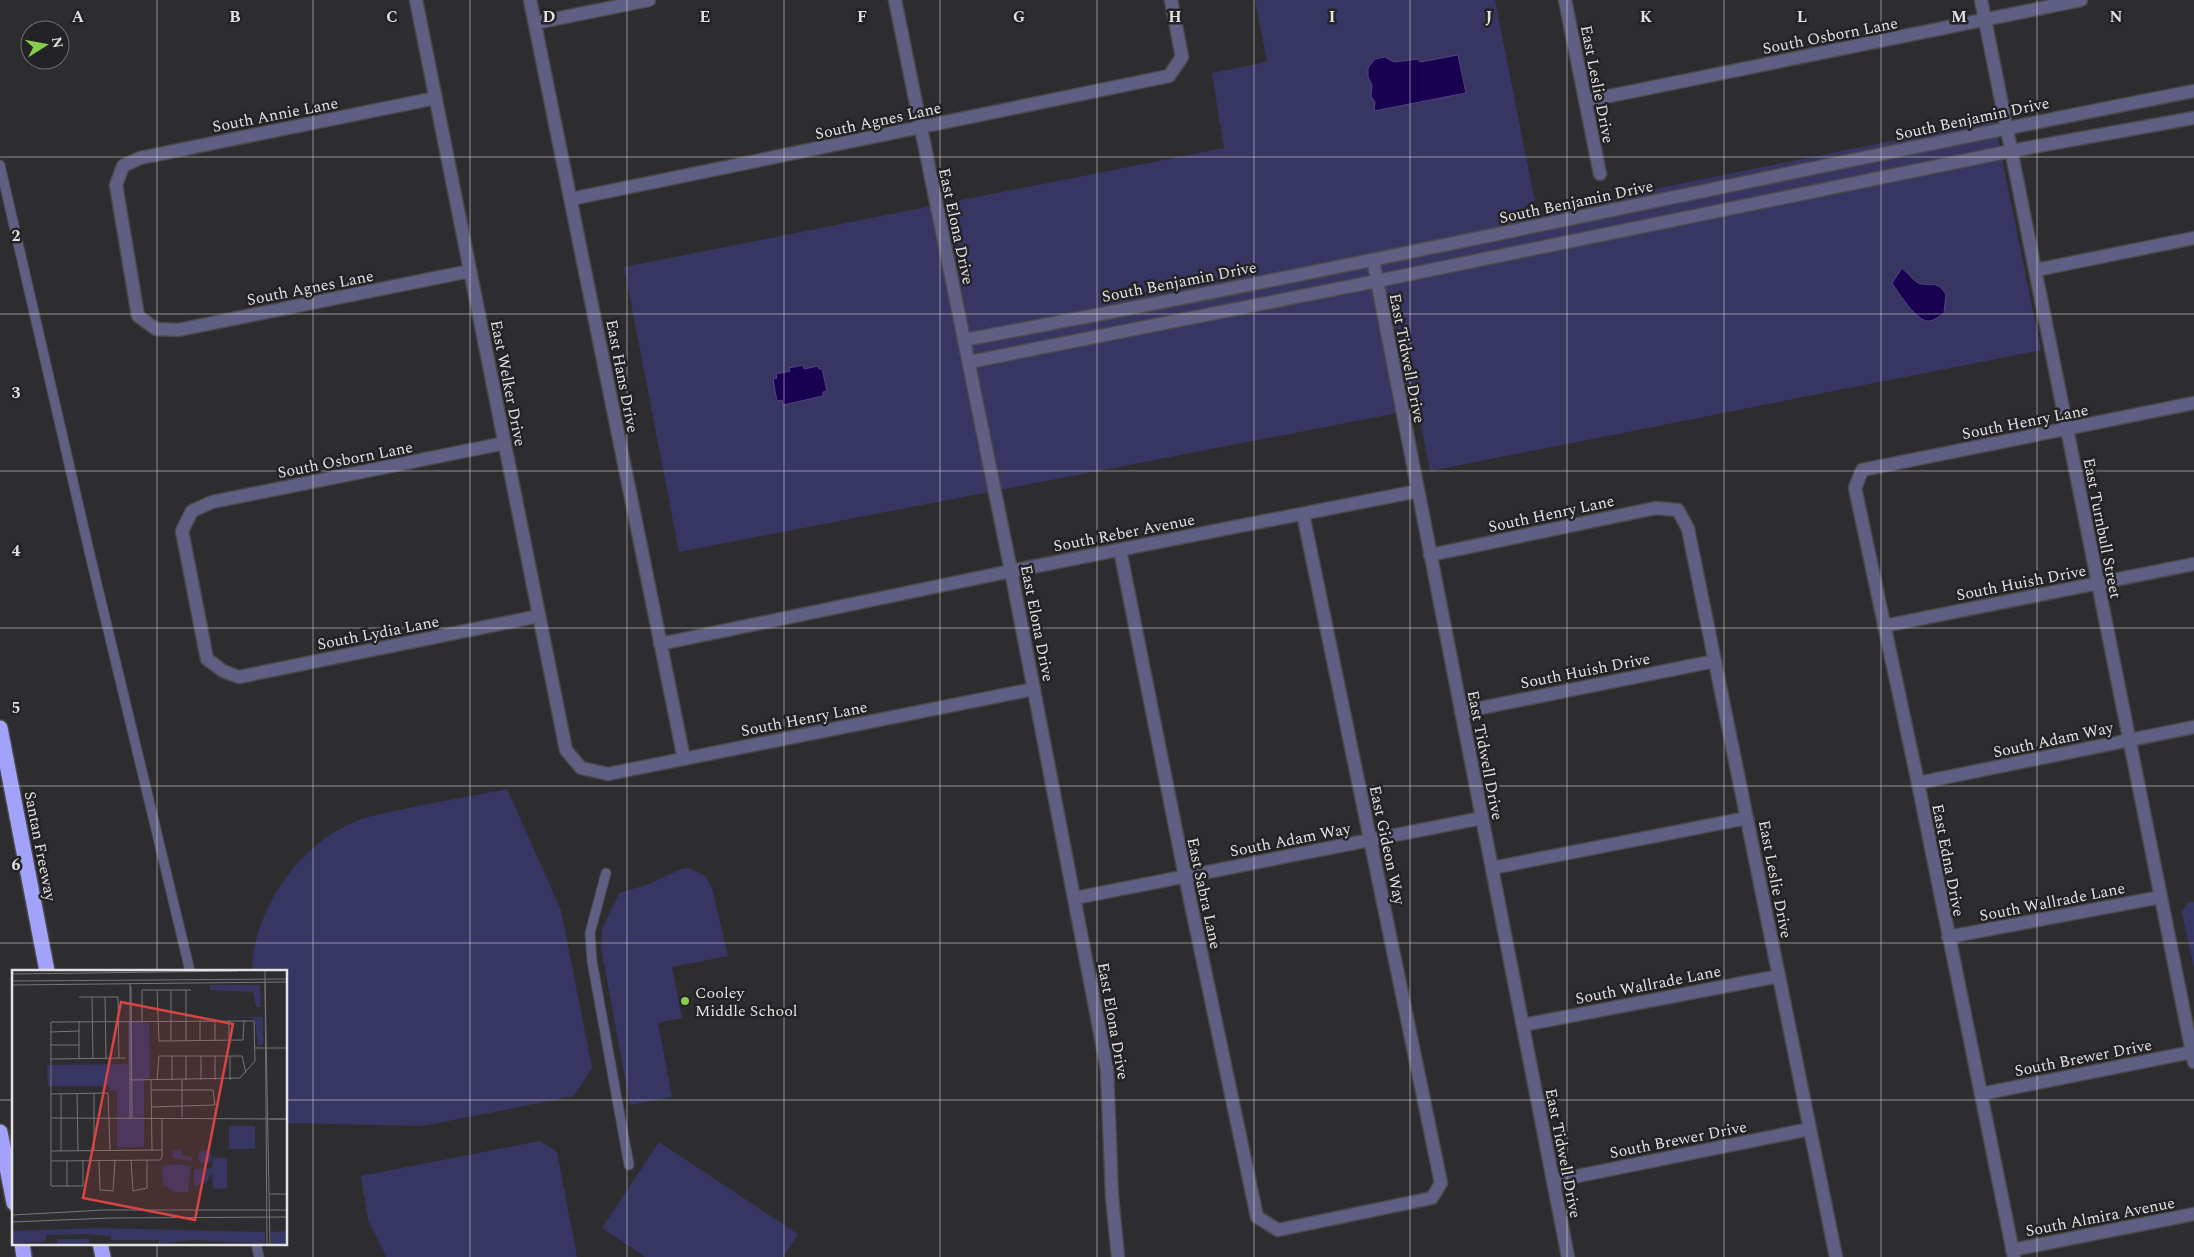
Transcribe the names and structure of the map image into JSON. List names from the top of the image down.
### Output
{
  "streets": {
    "highway": ["Santan Freeway"],
    "street": [
      "South Osborn Lane",
      "East Leslie Drive",
      "South Annie Lane",
      "South Benjamin Drive",
      "South Agnes Lane",
      "East Elona Drive",
      "East Tidwell Drive",
      "East Hans Drive",
      "East Welker Drive",
      "South Henry Lane",
      "East Turnbull Street",
      "South Reber Avenue",
      "South Huish Drive",
      "South Lydia Lane",
      "South Adam Way",
      "East Gideon Way",
      "East Edna Drive",
      "East Sabra Lane",
      "South Wallrade Lane",
      "South Brewer Drive",
      "South Almira Avenue"
    ]
  },
  "crossings": [
    ["South Osborn Lane", "East Leslie Drive"],
    ["South Osborn Lane", "East Welker Drive"],
    ["South Osborn Lane", "East Turnbull Street"],
    ["South Osborn Lane", "South Lydia Lane"],
    ["East Leslie Drive", "South Henry Lane"],
    ["East Leslie Drive", "South Huish Drive"],
    ["East Leslie Drive", "South Wallrade Lane"],
    ["East Leslie Drive", "South Brewer Drive"],
    ["South Annie Lane", "South Agnes Lane"],
    ["South Annie Lane", "East Welker Drive"],
    ["South Benjamin Drive", "East Elona Drive"],
    ["South Benjamin Drive", "East Tidwell Drive"],
    ["South Benjamin Drive", "East Turnbull Street"],
    ["South Agnes Lane", "East Elona Drive"],
    ["South Agnes Lane", "East Hans Drive"],
    ["South Agnes Lane", "East Welker Drive"],
    ["East Elona Drive", "South Henry Lane"],
    ["East Elona Drive", "South Reber Avenue"],
    ["East Elona Drive", "South Adam Way"],
    ["East Tidwell Drive", "South Henry Lane"],
    ["East Tidwell Drive", "South Reber Avenue"],
    ["East Tidwell Drive", "South Huish Drive"],
    ["East Tidwell Drive", "South Adam Way"],
    ["East Tidwell Drive", "South Wallrade Lane"],
    ["East Tidwell Drive", "South Brewer Drive"],
    ["East Hans Drive", "South Henry Lane"],
    ["East Hans Drive", "South Reber Avenue"],
    ["East Welker Drive", "South Henry Lane"],
    ["East Welker Drive", "South Lydia Lane"],
    ["South Henry Lane", "East Turnbull Street"],
    ["South Henry Lane", "East Edna Drive"],
    ["East Turnbull Street", "South Huish Drive"],
    ["East Turnbull Street", "South Adam Way"],
    ["East Turnbull Street", "South Wallrade Lane"],
    ["East Turnbull Street", "South Brewer Drive"],
    ["South Reber Avenue", "East Gideon Way"],
    ["South Reber Avenue", "East Sabra Lane"],
    ["South Huish Drive", "East Edna Drive"],
    ["South Adam Way", "East Gideon Way"],
    ["South Adam Way", "East Edna Drive"],
    ["South Adam Way", "East Sabra Lane"],
    ["East Gideon Way", "East Sabra Lane"],
    ["East Edna Drive", "South Wallrade Lane"],
    ["East Edna Drive", "South Brewer Drive"],
    ["East Edna Drive", "South Almira Avenue"]
  ],
  "places": ["Cooley Middle School"],
  "north": "right",
  "grid": {
    "columns": [
      "A",
      "B",
      "C",
      "D",
      "E",
      "F",
      "G",
      "H",
      "I",
      "J",
      "K",
      "L",
      "M",
      "N"
    ],
    "rows": [
      "2",
      "3",
      "4",
      "5",
      "6"
    ]
  }
}
